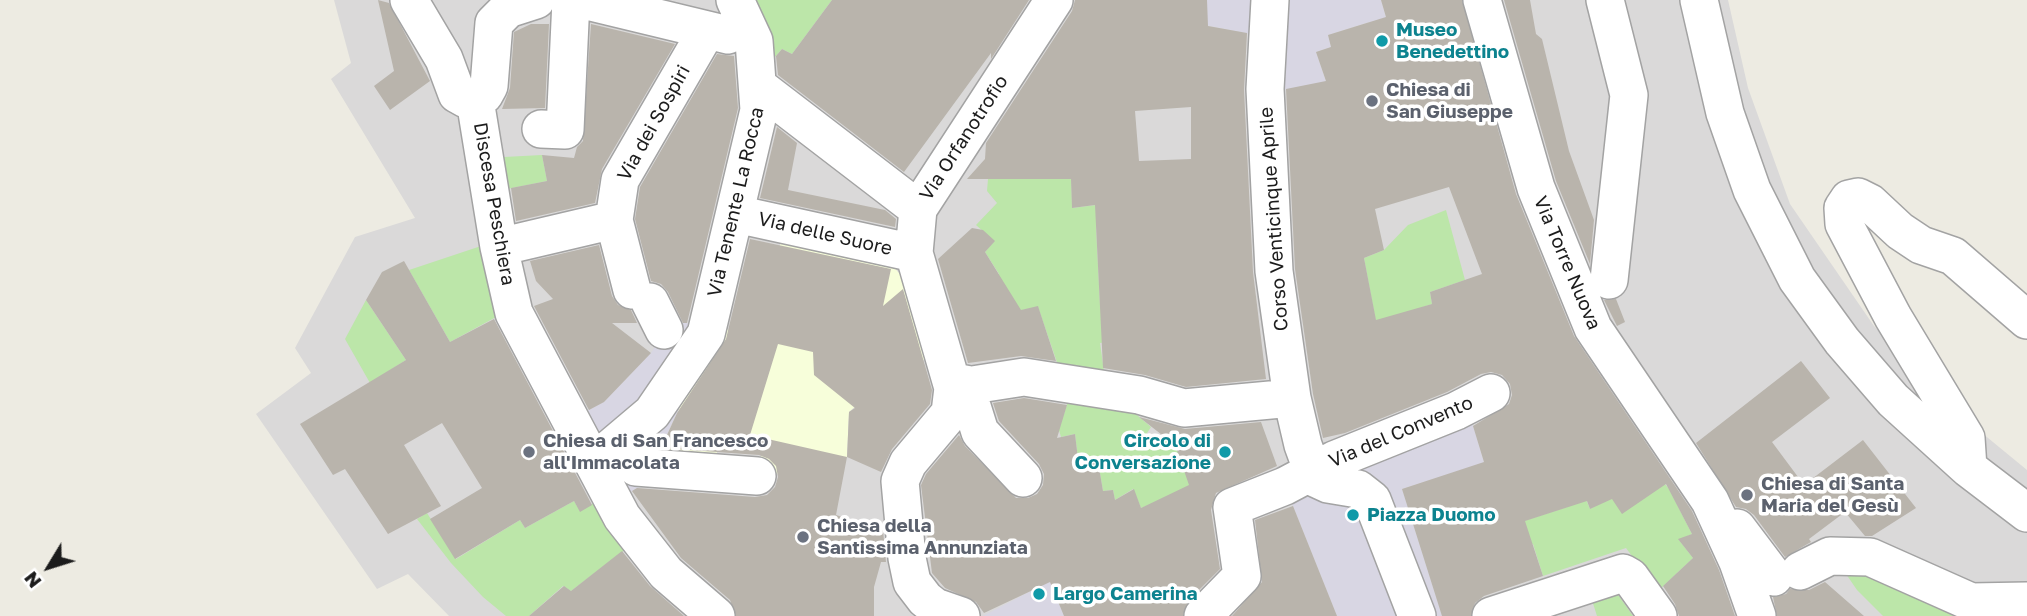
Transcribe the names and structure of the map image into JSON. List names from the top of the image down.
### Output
{
  "streets": {
    "street": [
      "Via dei Sospiri",
      "Via Orfanotrofio",
      "Via Tenente La Rocca",
      "Discesa Peschiera",
      "Corso Venticinque Aprile",
      "Via delle Suore",
      "Via Torre Nuova",
      "Via del Convento"
    ]
  },
  "crossings": [
    ["Via dei Sospiri", "Via Tenente La Rocca"],
    ["Via Orfanotrofio", "Via delle Suore"],
    ["Via Tenente La Rocca", "Discesa Peschiera"],
    ["Via Tenente La Rocca", "Via delle Suore"],
    ["Corso Venticinque Aprile", "Via del Convento"]
  ],
  "places": [
    "Museo Benedettino",
    "Chiesa di San Giuseppe",
    "Chiesa di San Francesco all'Immacolata",
    "Circolo di Conversazione",
    "Chiesa di Santa Maria del Gesù",
    "Piazza Duomo",
    "Chiesa della Santissima Annunziata",
    "Largo Camerina"
  ],
  "north": "bottom left"
}
